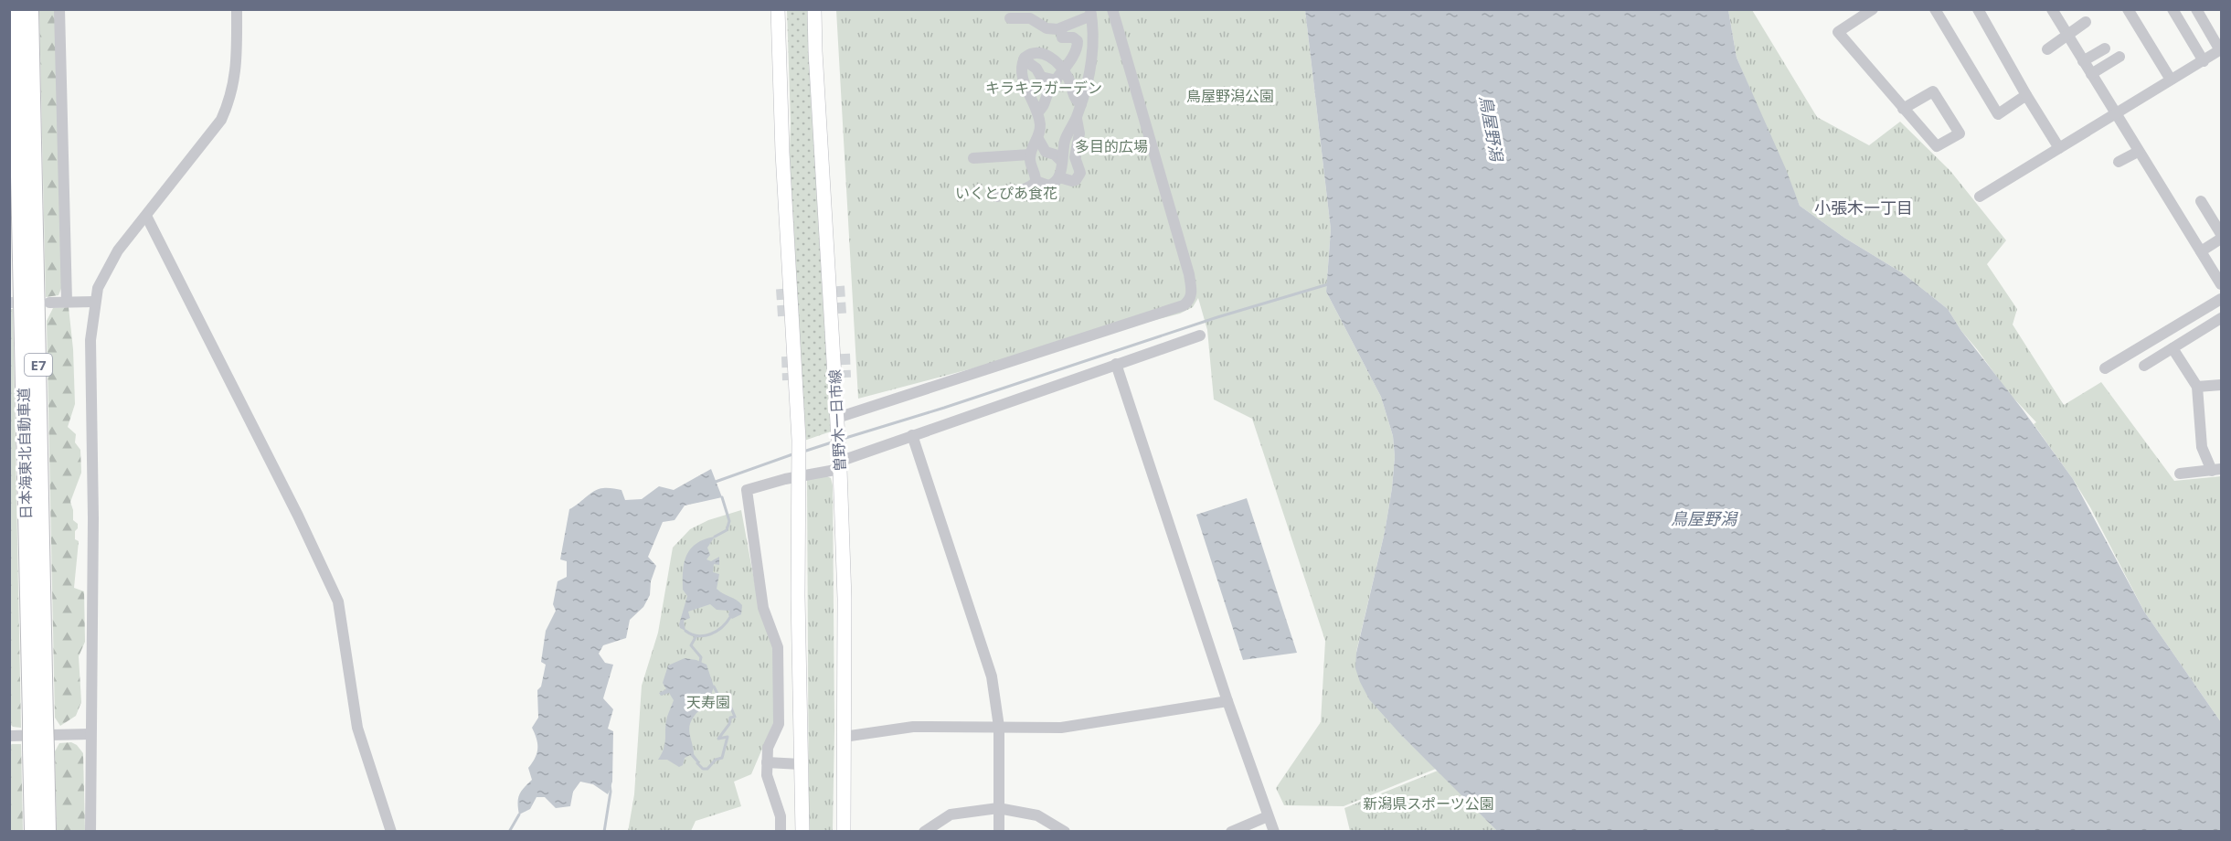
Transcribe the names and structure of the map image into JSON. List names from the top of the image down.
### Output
{
  "streets": {
    "highway": ["E7", "日本海東北自動車道"],
    "main road": ["曽野木一日市線"]
  },
  "districts": ["小張木一丁目"],
  "water": ["鳥屋野潟"],
  "parks": [
    "キラキラガーデン",
    "鳥屋野潟公園",
    "多目的広場",
    "いくとぴあ食花",
    "天寿園",
    "新潟県スポーツ公園"
  ]
}
